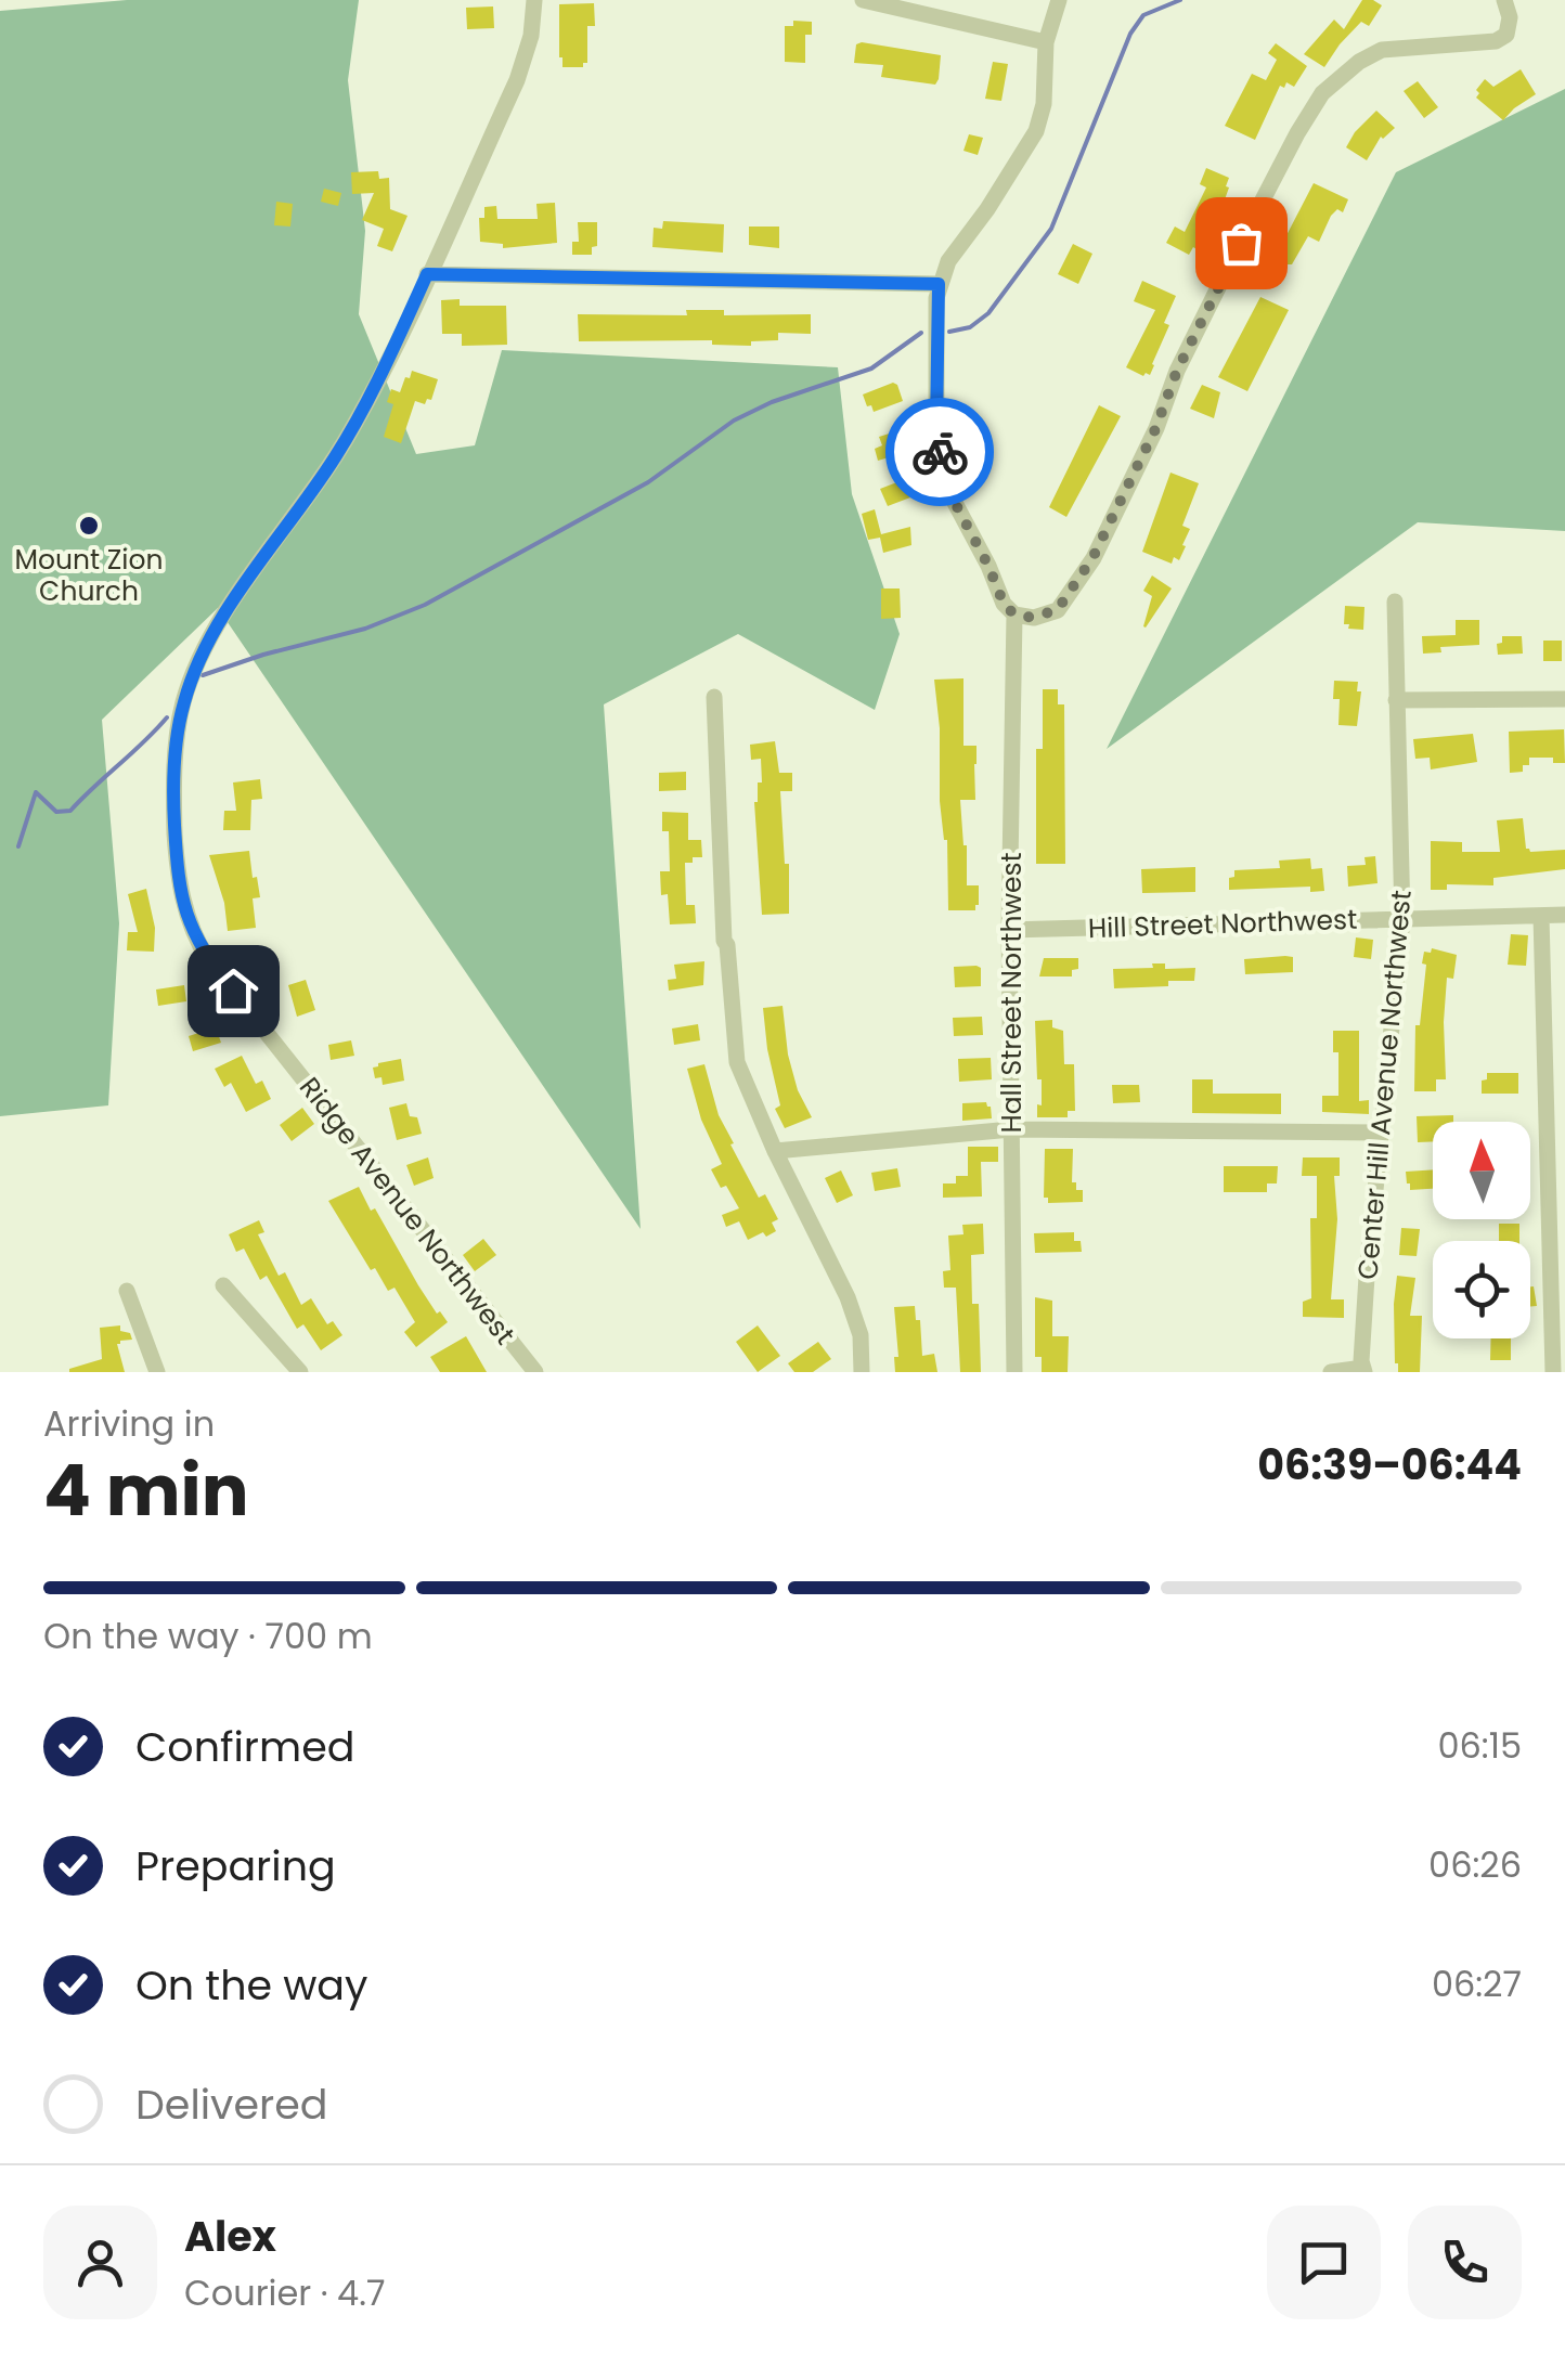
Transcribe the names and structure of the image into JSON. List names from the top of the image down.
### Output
{
  "streets": {
    "street": [
      "Hill Street Northwest",
      "Hall Street Northwest",
      "Center Hill Avenue Northwest",
      "Ridge Avenue Northwest"
    ]
  },
  "crossings": [
    ["Hill Street Northwest", "Hall Street Northwest"],
    ["Hill Street Northwest", "Center Hill Avenue Northwest"]
  ],
  "places": ["Mount Zion Church"],
  "north": "top",
  "page": {
    "heading": ["4 min", "Arriving in", "06:39–06:44"],
    "panel": ["Alex", "Courier · 4.7"],
    "bar": "On the way · 700 m",
    "list": [
      ["Confirmed", "06:15"],
      ["Preparing", "06:26"],
      ["On the way", "06:27"],
      "Delivered"
    ]
  }
}
